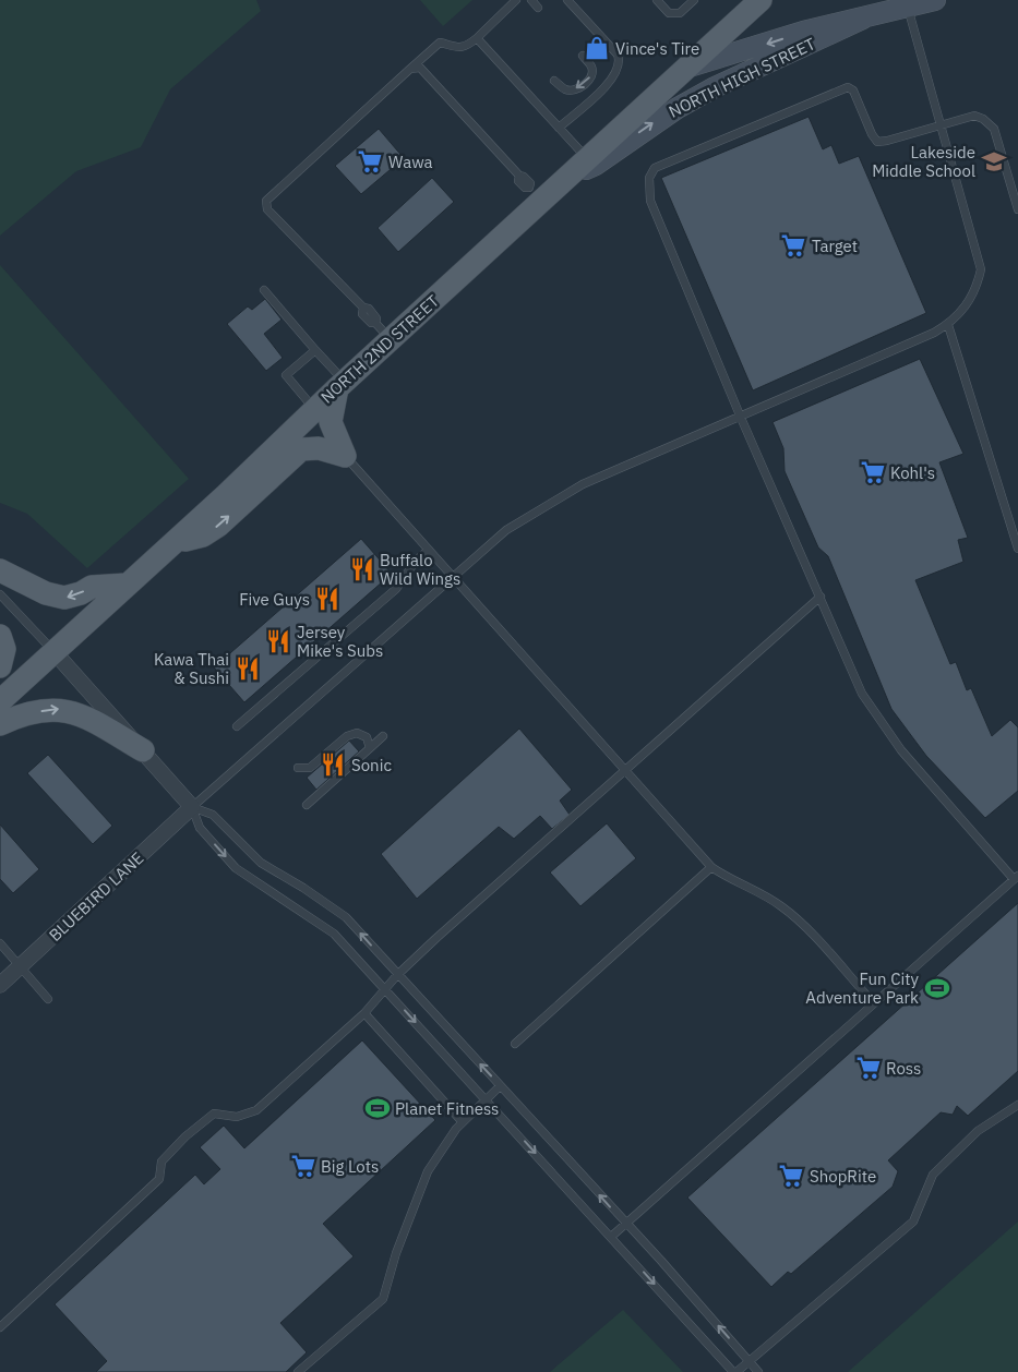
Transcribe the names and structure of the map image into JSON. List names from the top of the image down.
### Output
{
  "streets": {
    "main road": ["NORTH 2ND STREET"],
    "street": ["NORTH HIGH STREET", "BLUEBIRD LANE"]
  },
  "crossings": [
    ["NORTH HIGH STREET", "NORTH 2ND STREET"]
  ],
  "places": {
    "shop": ["Vince's Tire"],
    "supermarket": [
      "Wawa",
      "Target",
      "Kohl's",
      "Ross",
      "Big Lots",
      "ShopRite"
    ],
    "school or university": ["Lakeside Middle School"],
    "restaurant": [
      "Buffalo Wild Wings",
      "Five Guys",
      "Jersey Mike's Subs",
      "Kawa Thai & Sushi",
      "Sonic"
    ],
    "sports": ["Fun City Adventure Park", "Planet Fitness"]
  }
}
